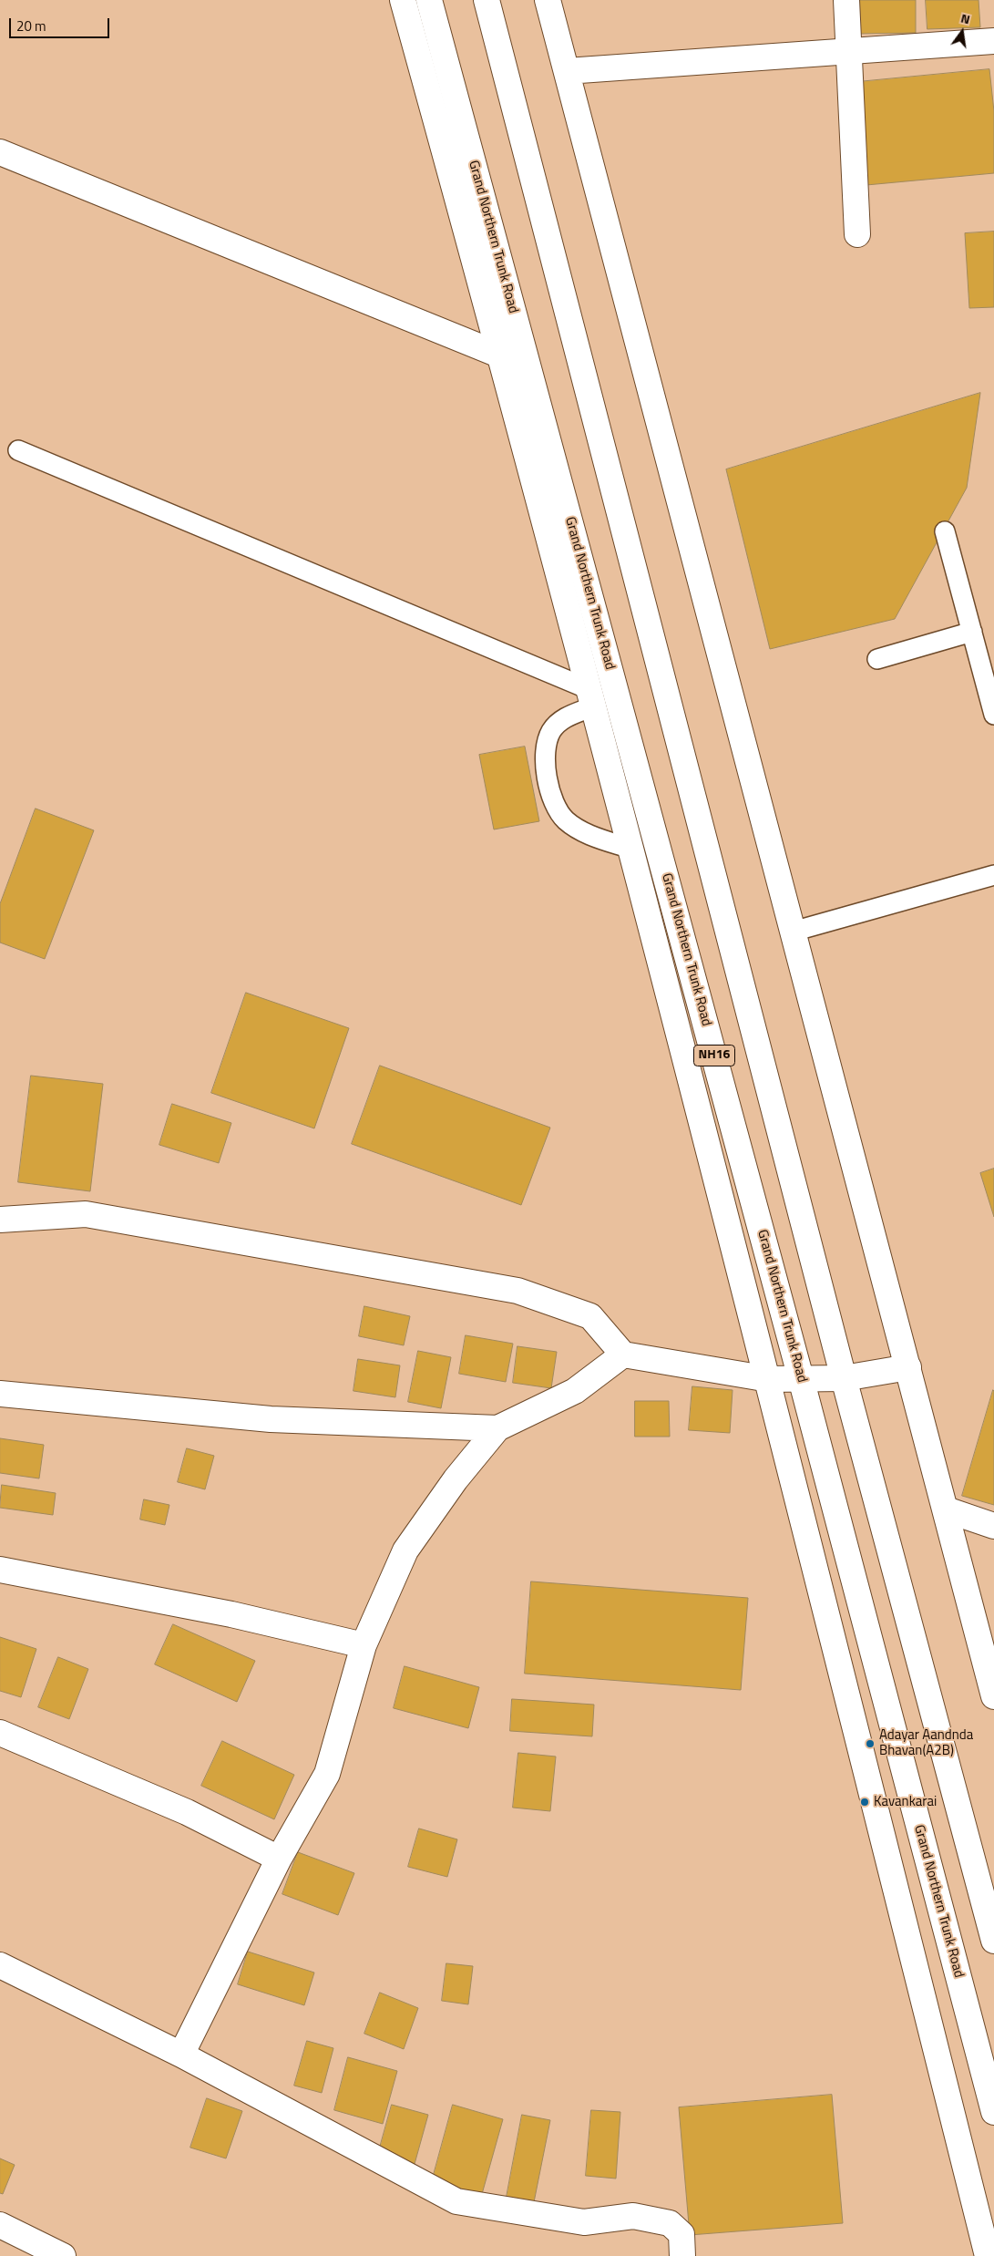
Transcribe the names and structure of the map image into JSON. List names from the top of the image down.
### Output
{
  "streets": {
    "main road": ["Grand Northern Trunk Road", "NH16"]
  },
  "places": ["Adayar Aandnda Bhavan(A2B)", "Kavankarai"],
  "scale_bar": "20 m",
  "north": "top"
}
